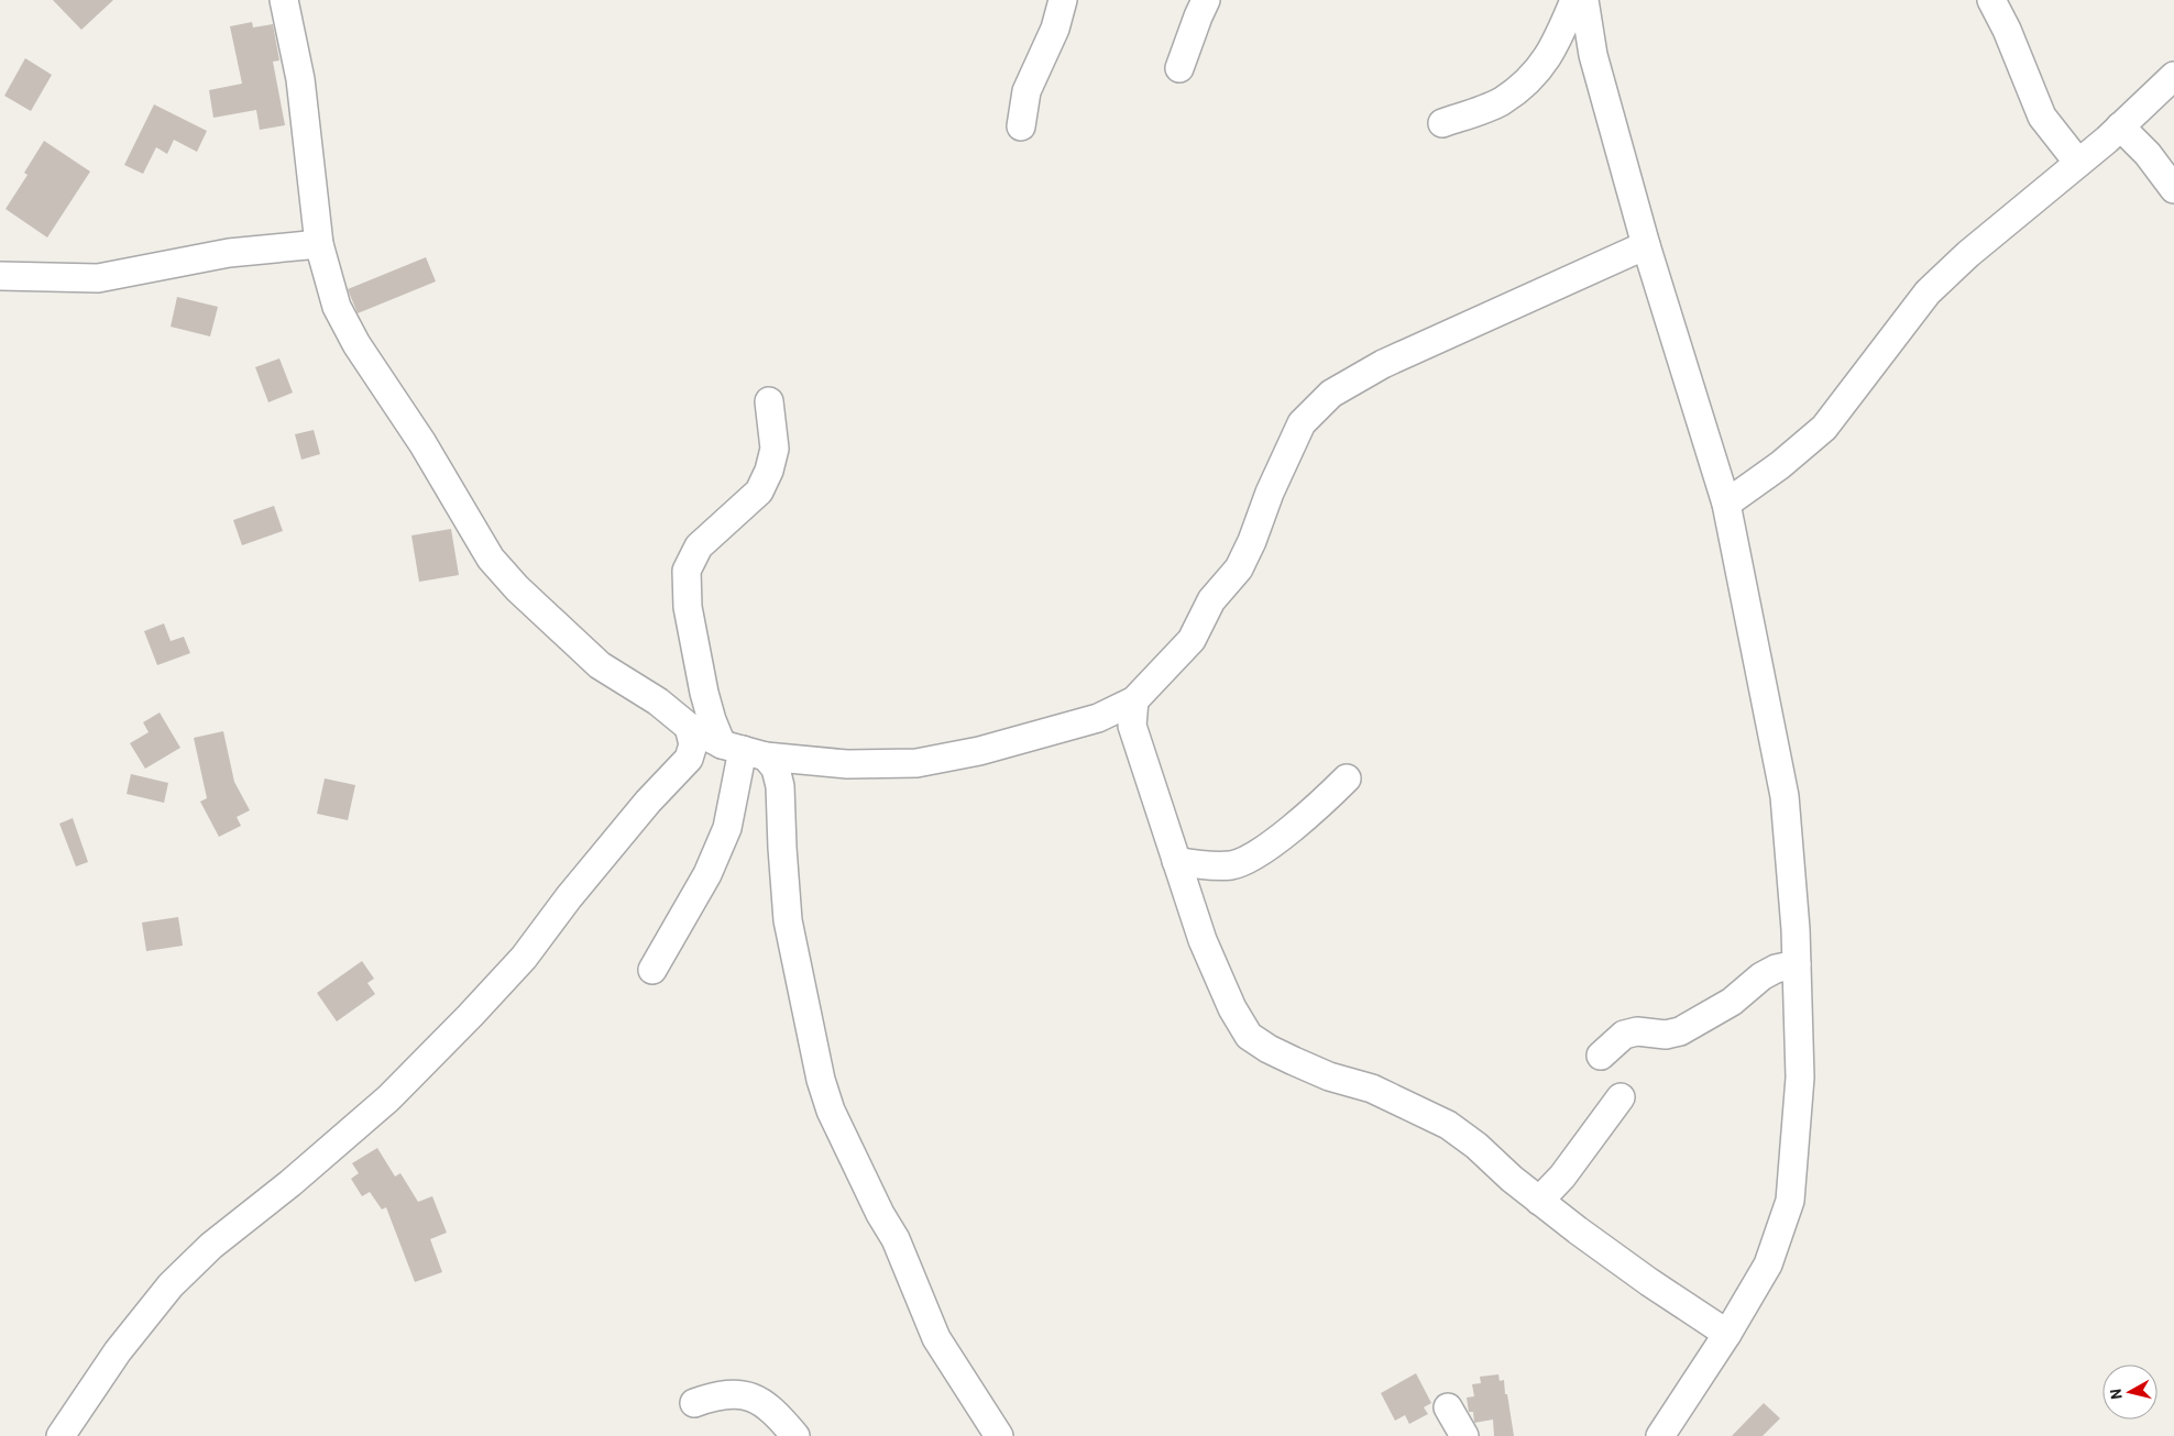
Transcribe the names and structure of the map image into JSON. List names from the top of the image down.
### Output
{
  "north": "left"
}
